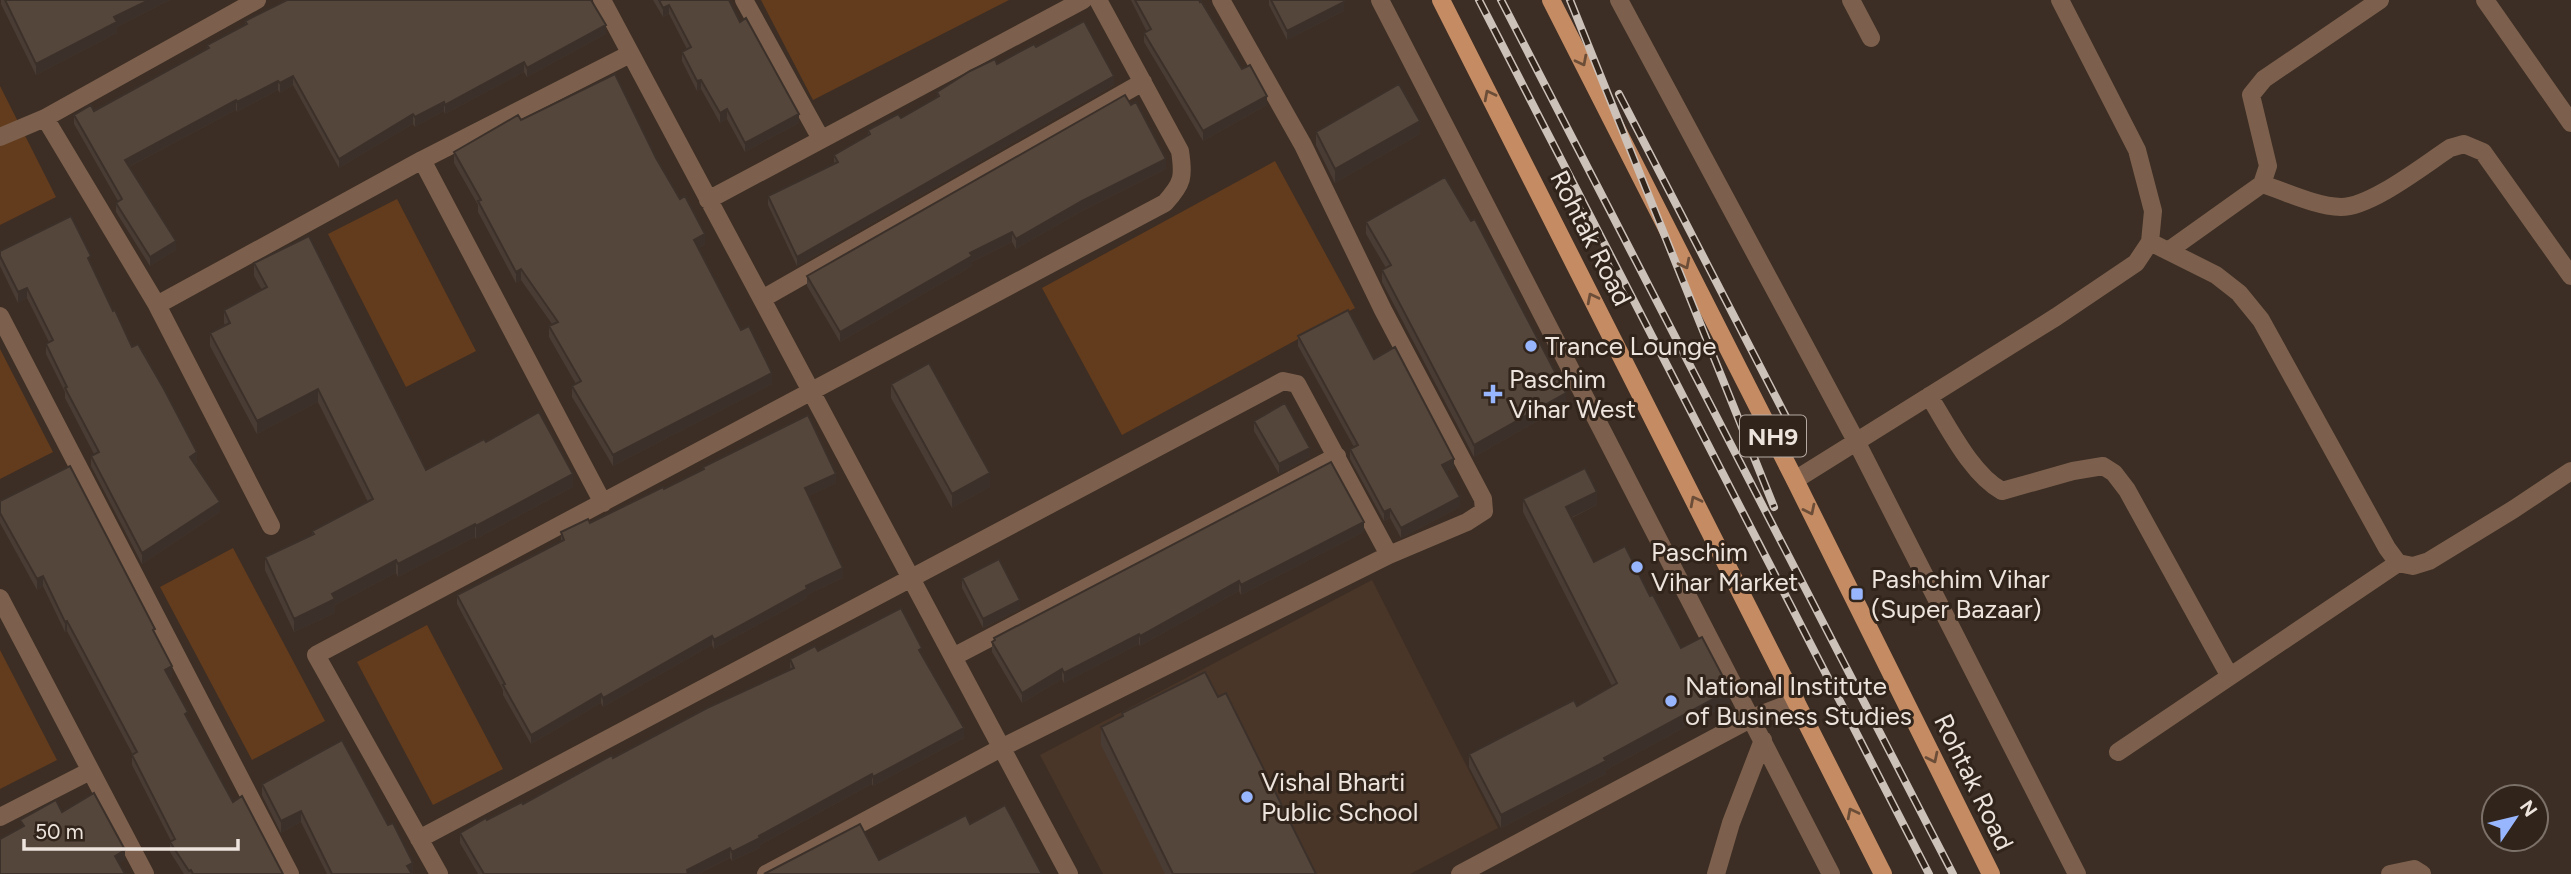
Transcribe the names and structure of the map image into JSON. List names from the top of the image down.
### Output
{
  "streets": {
    "main road": ["Rohtak Road", "NH9"]
  },
  "places": {
    "other": [
      "Trance Lounge",
      "Paschim Vihar Market",
      "National Institute of Business Studies",
      "Vishal Bharti Public School"
    ],
    "health": ["Paschim Vihar West"],
    "transit": ["Pashchim Vihar (Super Bazaar)"]
  },
  "scale_bar": "50 m",
  "north": "top right"
}
